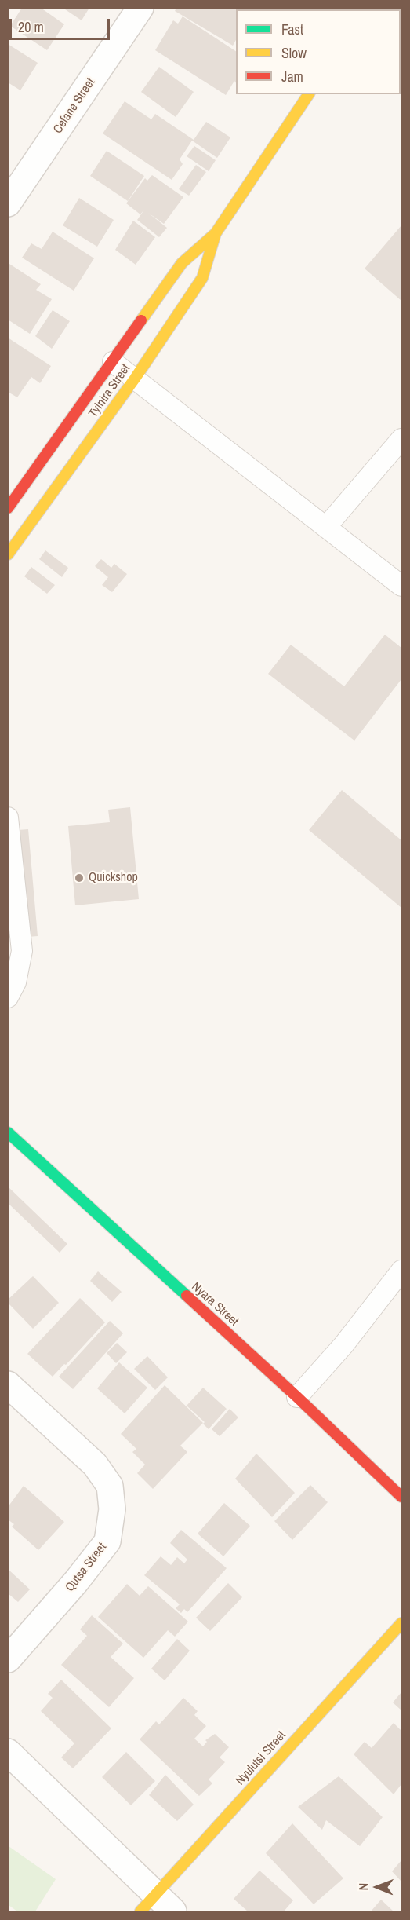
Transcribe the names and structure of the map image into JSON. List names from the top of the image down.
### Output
{
  "streets": {
    "street": [
      "Cefane Street",
      "Tyinira Street",
      "Nyara Street",
      "Qutsa Street",
      "Nyulutsi Street"
    ]
  },
  "places": ["Quickshop"],
  "legend": ["Fast", "Slow", "Jam"],
  "scale_bar": "20 m",
  "north": "left"
}
